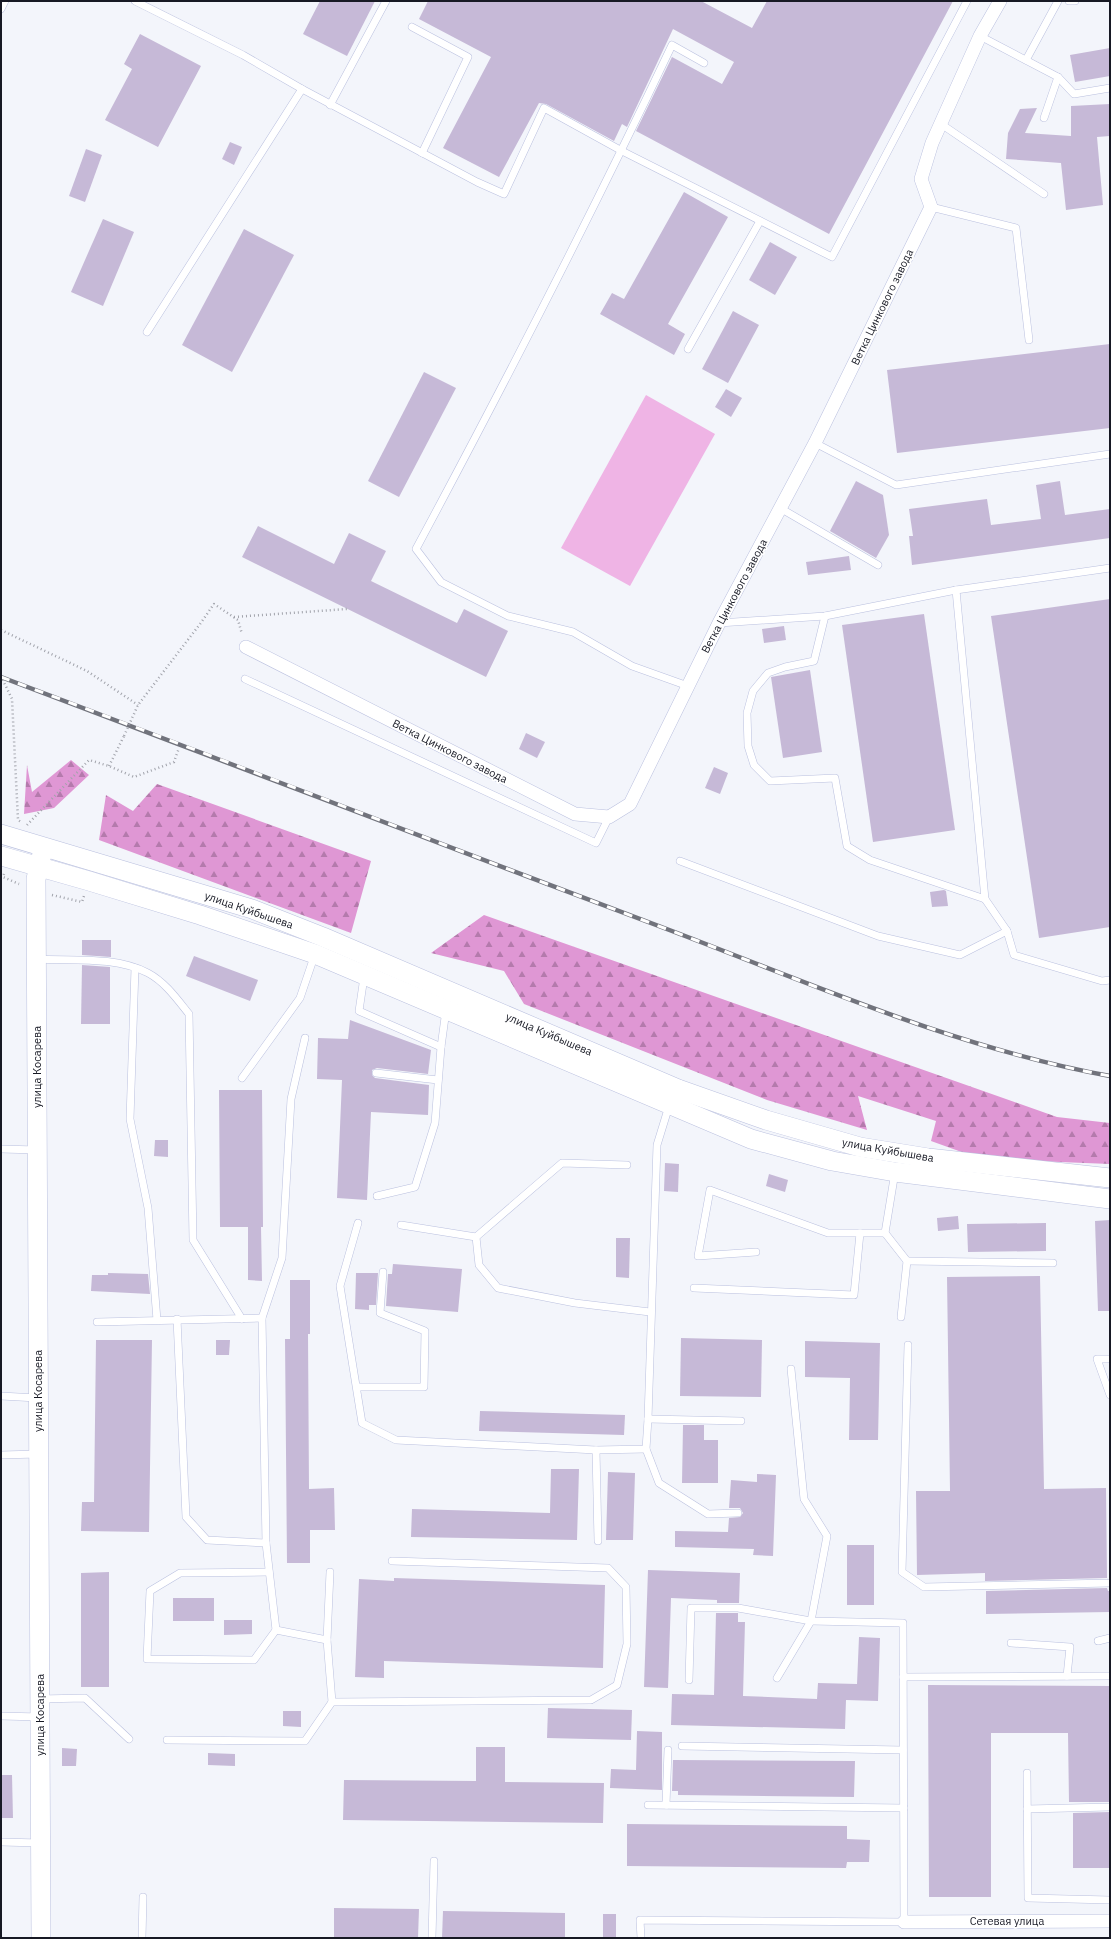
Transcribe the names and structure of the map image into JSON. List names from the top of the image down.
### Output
{
  "streets": {
    "main road": ["улица Куйбышева", "улица Косарева"],
    "street": ["Ветка Цинкового завода", "Сетевая улица"]
  },
  "crossings": [
    ["улица Куйбышева", "улица Косарева"]
  ]
}
